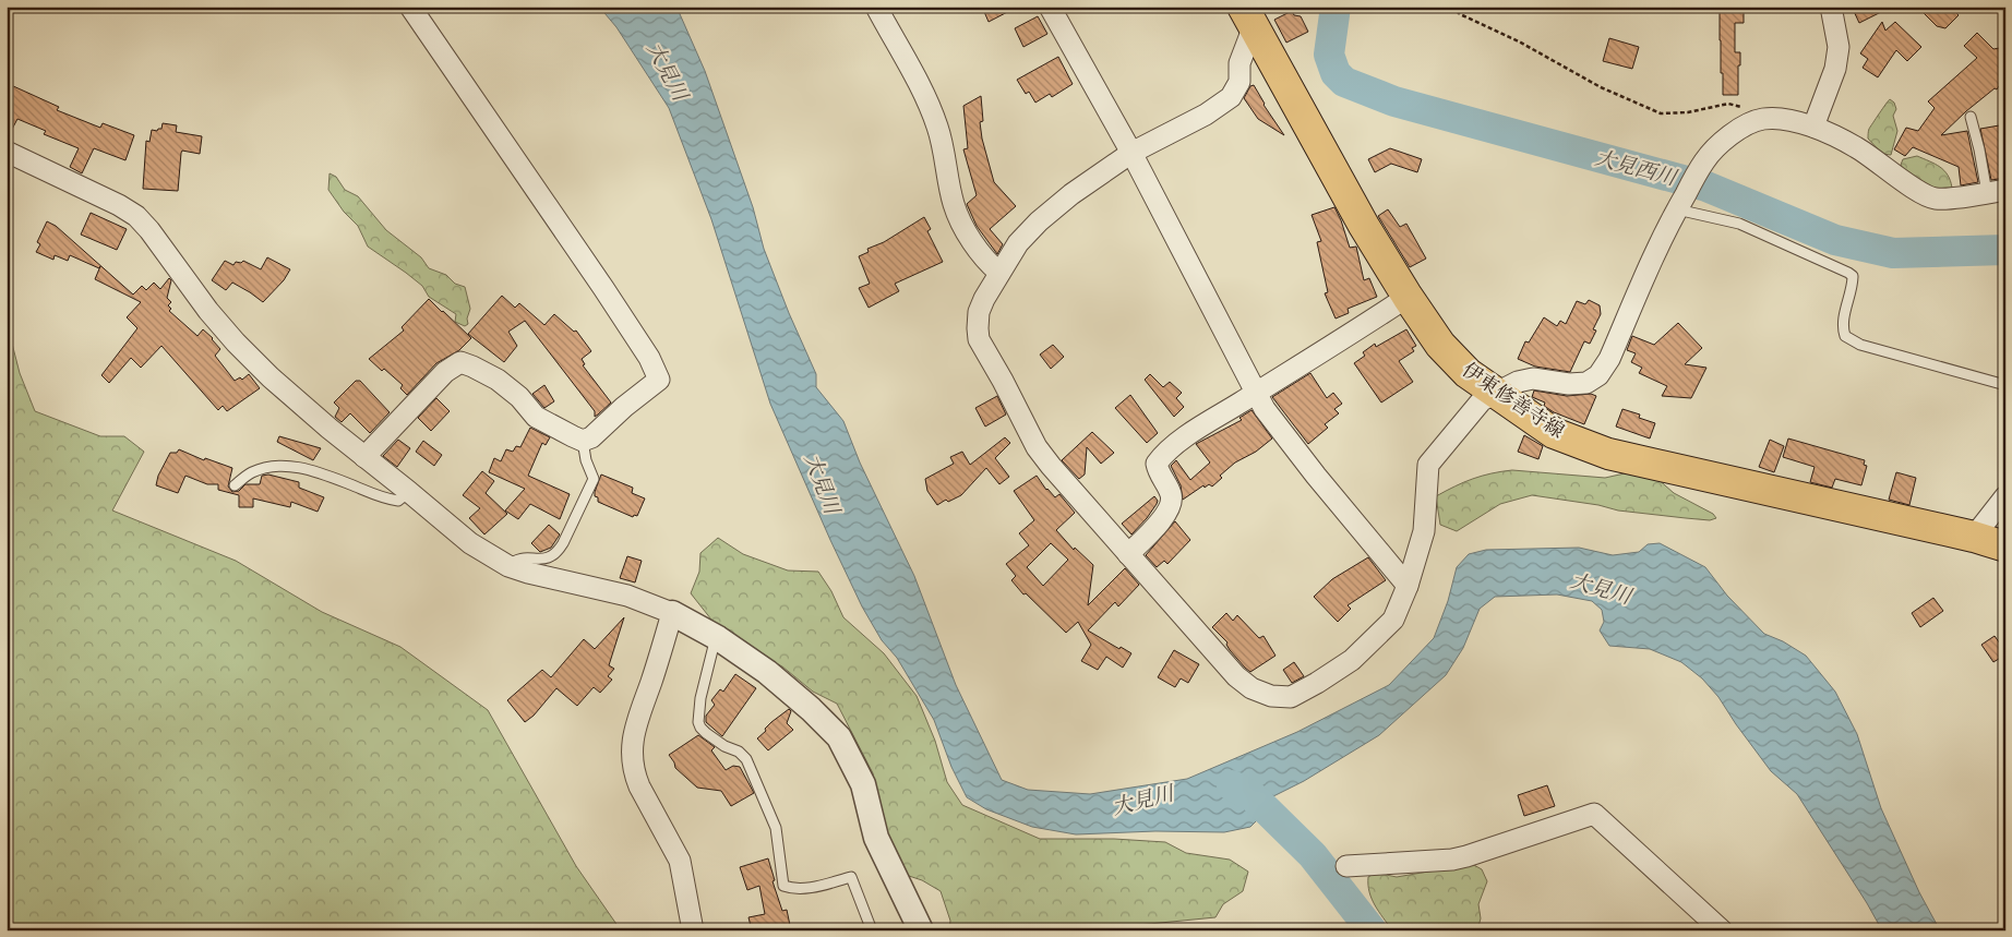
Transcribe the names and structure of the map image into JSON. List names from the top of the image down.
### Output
{
  "streets": {
    "main road": ["伊東修善寺線"]
  },
  "water": ["大見川", "大見西川"]
}
